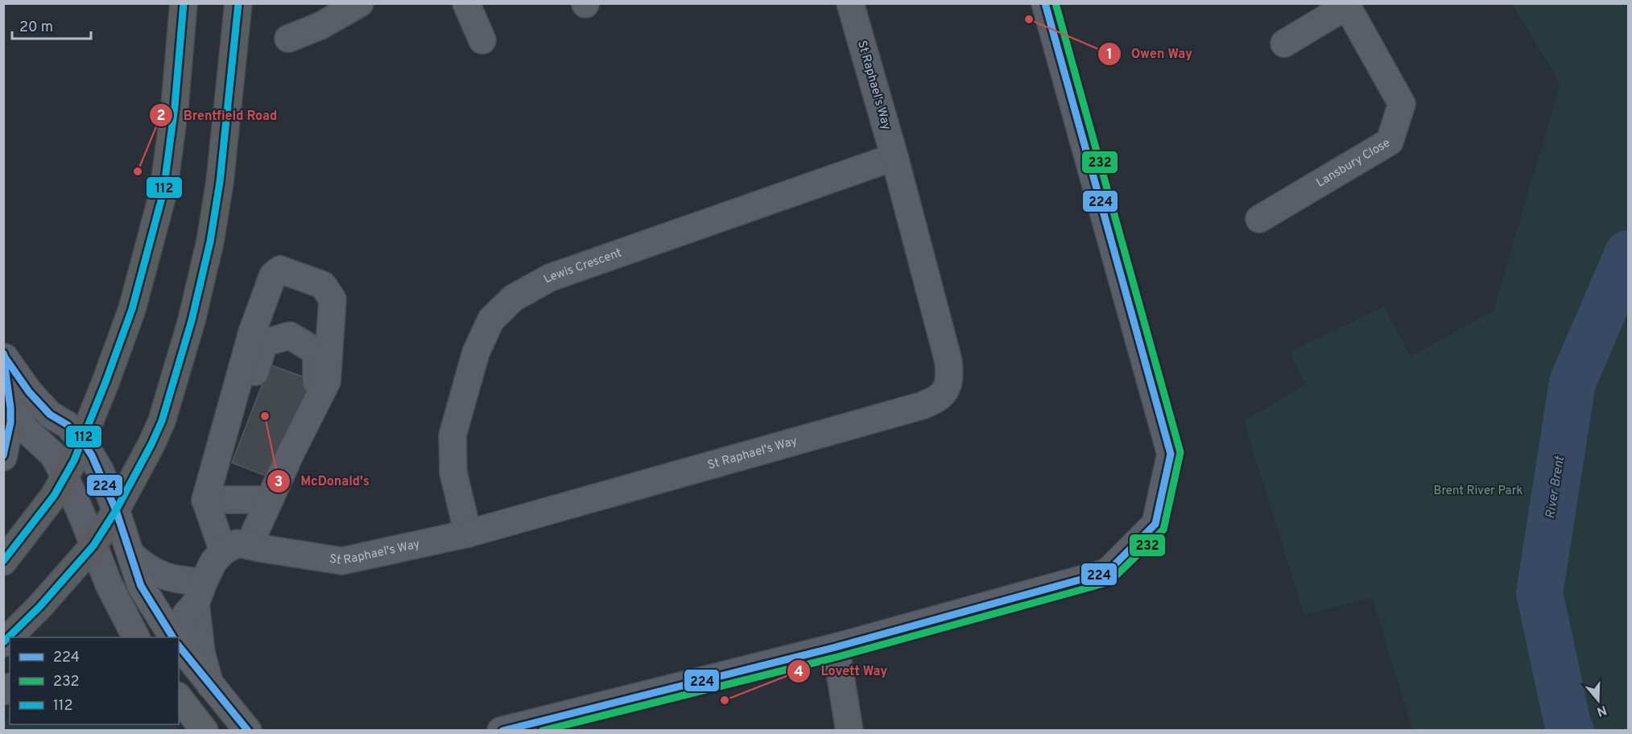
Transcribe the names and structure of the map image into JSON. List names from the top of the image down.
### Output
{
  "streets": {
    "street": ["St Raphael's Way", "Lansbury Close", "Lewis Crescent"]
  },
  "crossings": [
    ["St Raphael's Way", "Lewis Crescent"]
  ],
  "water": ["River Brent"],
  "parks": ["Brent River Park"],
  "places": [
    "Owen Way",
    "Brentfield Road",
    "McDonald's",
    "Lovett Way"
  ],
  "lines": ["transit line 224", "transit line 232", "transit line 112"],
  "legend": ["224", "232", "112"],
  "scale_bar": "20 m",
  "north": "bottom"
}
